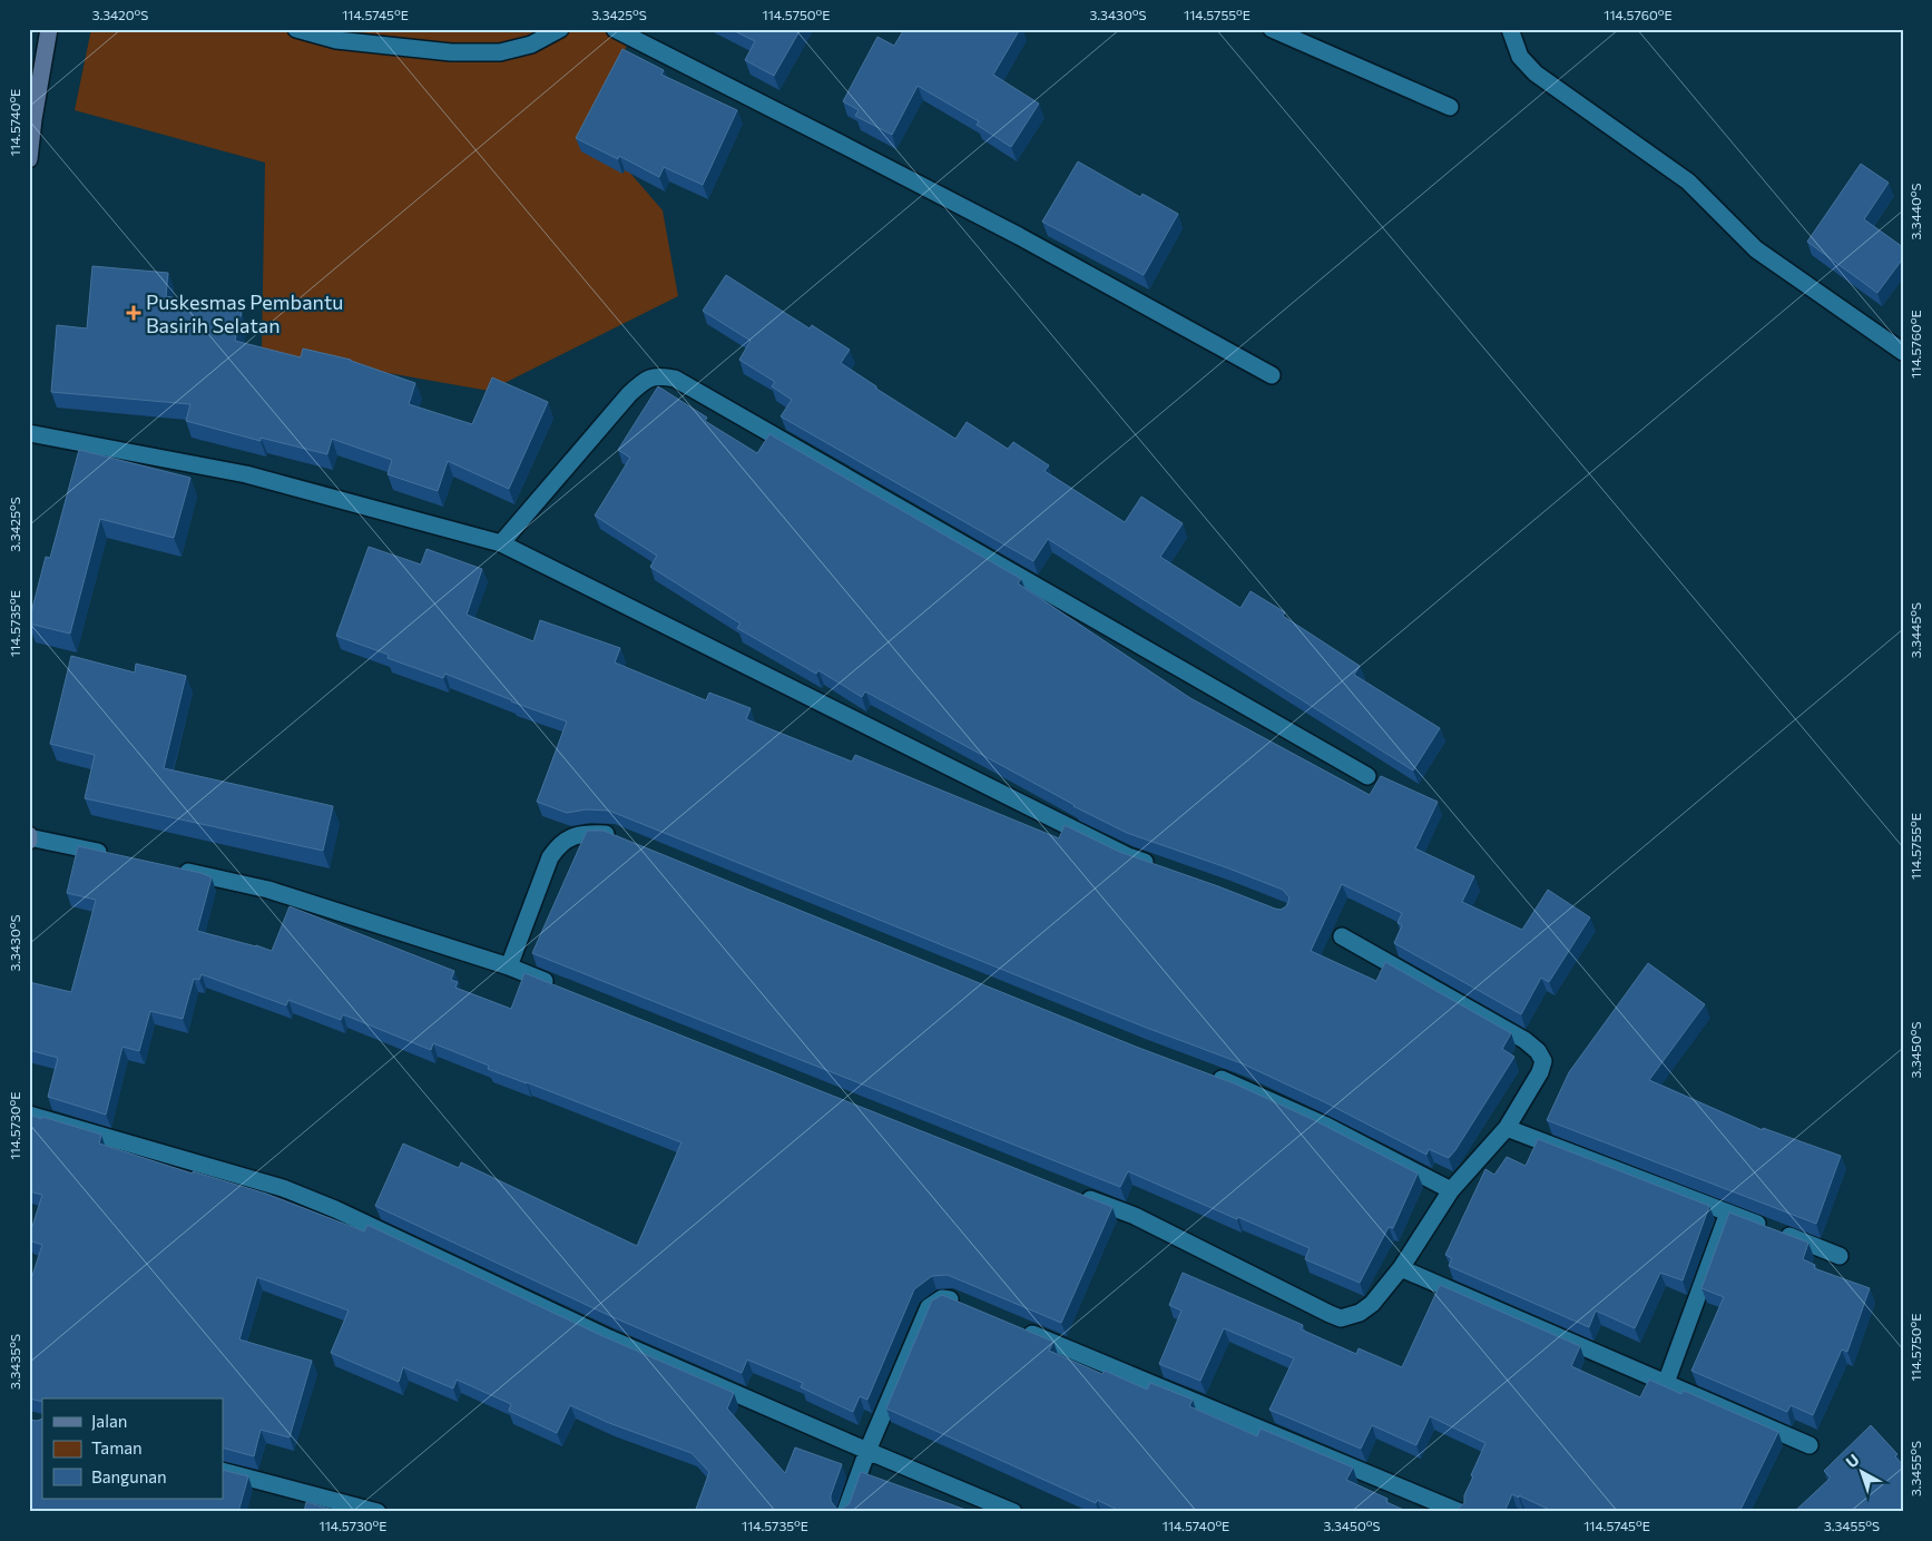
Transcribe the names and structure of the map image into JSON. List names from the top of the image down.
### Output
{
  "places": {
    "health": ["Puskesmas Pembantu Basirih Selatan"]
  },
  "legend": ["Jalan", "Taman", "Bangunan"],
  "north": "top left",
  "coordinates": [
    "3.3420°S",
    "114.5745°E",
    "3.3425°S",
    "114.5750°E",
    "3.3430°S",
    "114.5755°E",
    "114.5760°E",
    "114.5740°E",
    "3.3440°S",
    "114.5735°E",
    "3.3445°S",
    "3.3450°S",
    "114.5730°E",
    "3.3435°S",
    "3.3455°S"
  ]
}
